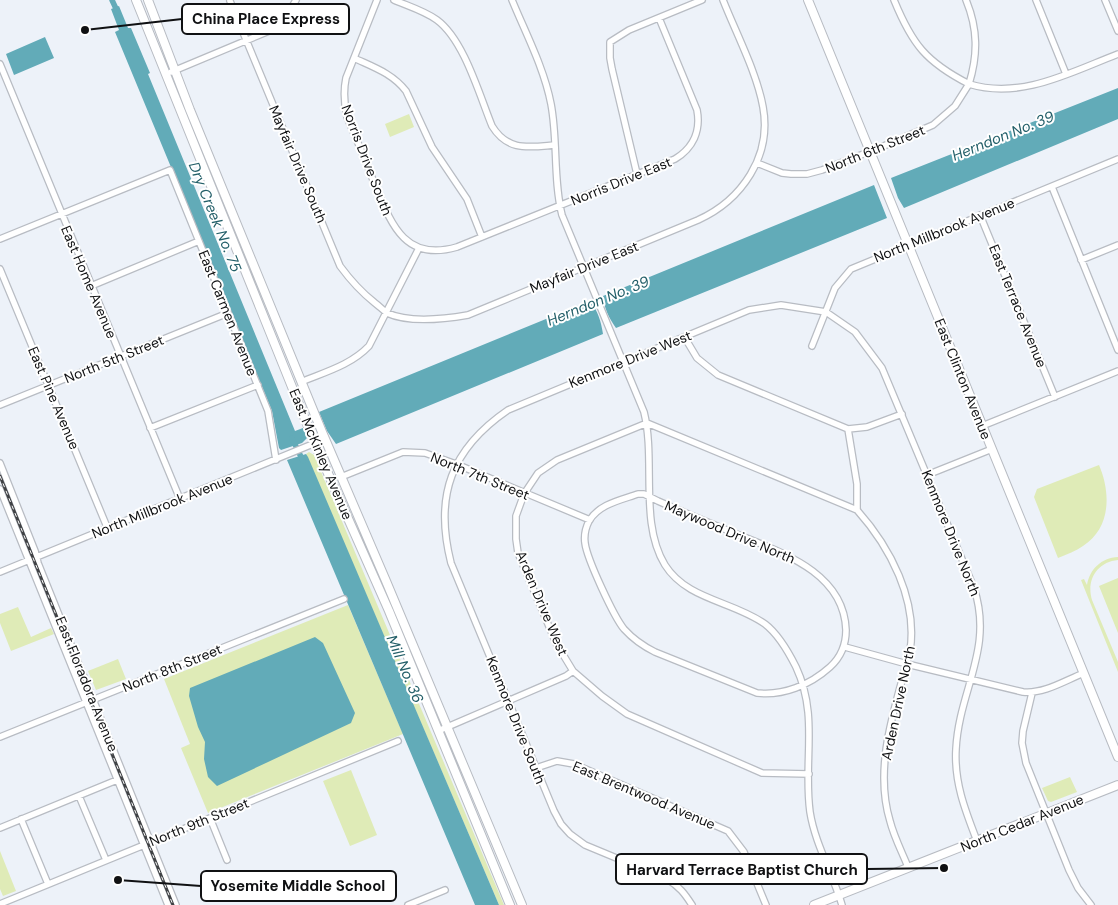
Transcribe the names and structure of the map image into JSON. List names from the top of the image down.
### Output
{
  "streets": {
    "main road": ["East Clinton Avenue", "East McKinley Avenue", "North Cedar Avenue"],
    "street": [
      "North 6th Street",
      "Norris Drive South",
      "Mayfair Drive South",
      "Norris Drive East",
      "North Millbrook Avenue",
      "Mayfair Drive East",
      "East Home Avenue",
      "East Terrace Avenue",
      "East Carmen Avenue",
      "North 5th Street",
      "Kenmore Drive West",
      "East Pine Avenue",
      "North 7th Street",
      "Maywood Drive North",
      "Kenmore Drive North",
      "Arden Drive West",
      "North 8th Street",
      "East Floradora Avenue",
      "Arden Drive North",
      "Kenmore Drive South",
      "East Brentwood Avenue",
      "North 9th Street"
    ]
  },
  "crossings": [
    ["North 6th Street", "Mayfair Drive East"],
    ["North 6th Street", "East Clinton Avenue"],
    ["Norris Drive South", "Norris Drive East"],
    ["Mayfair Drive South", "Mayfair Drive East"],
    ["North Millbrook Avenue", "East Home Avenue"],
    ["North Millbrook Avenue", "East Terrace Avenue"],
    ["North Millbrook Avenue", "East Carmen Avenue"],
    ["North Millbrook Avenue", "Kenmore Drive West"],
    ["North Millbrook Avenue", "East Clinton Avenue"],
    ["North Millbrook Avenue", "East Pine Avenue"],
    ["North Millbrook Avenue", "East McKinley Avenue"],
    ["North Millbrook Avenue", "Kenmore Drive North"],
    ["North Millbrook Avenue", "East Floradora Avenue"],
    ["East Home Avenue", "East Carmen Avenue"],
    ["East Home Avenue", "North 5th Street"],
    ["East Carmen Avenue", "North 5th Street"],
    ["North 5th Street", "East Pine Avenue"],
    ["Kenmore Drive West", "North 7th Street"],
    ["Kenmore Drive West", "Kenmore Drive North"],
    ["Kenmore Drive West", "Kenmore Drive South"],
    ["East McKinley Avenue", "North 7th Street"],
    ["North 7th Street", "Arden Drive West"],
    ["North 7th Street", "Kenmore Drive South"],
    ["Kenmore Drive North", "North Cedar Avenue"],
    ["North 8th Street", "East Floradora Avenue"],
    ["East Floradora Avenue", "North 9th Street"],
    ["Arden Drive North", "North Cedar Avenue"],
    ["Kenmore Drive South", "East Brentwood Avenue"]
  ],
  "water": ["Herndon No. 39", "Dry Creek No. 75", "Mill No. 36"],
  "places": ["China Place Express", "Harvard Terrace Baptist Church", "Yosemite Middle School"]
}
